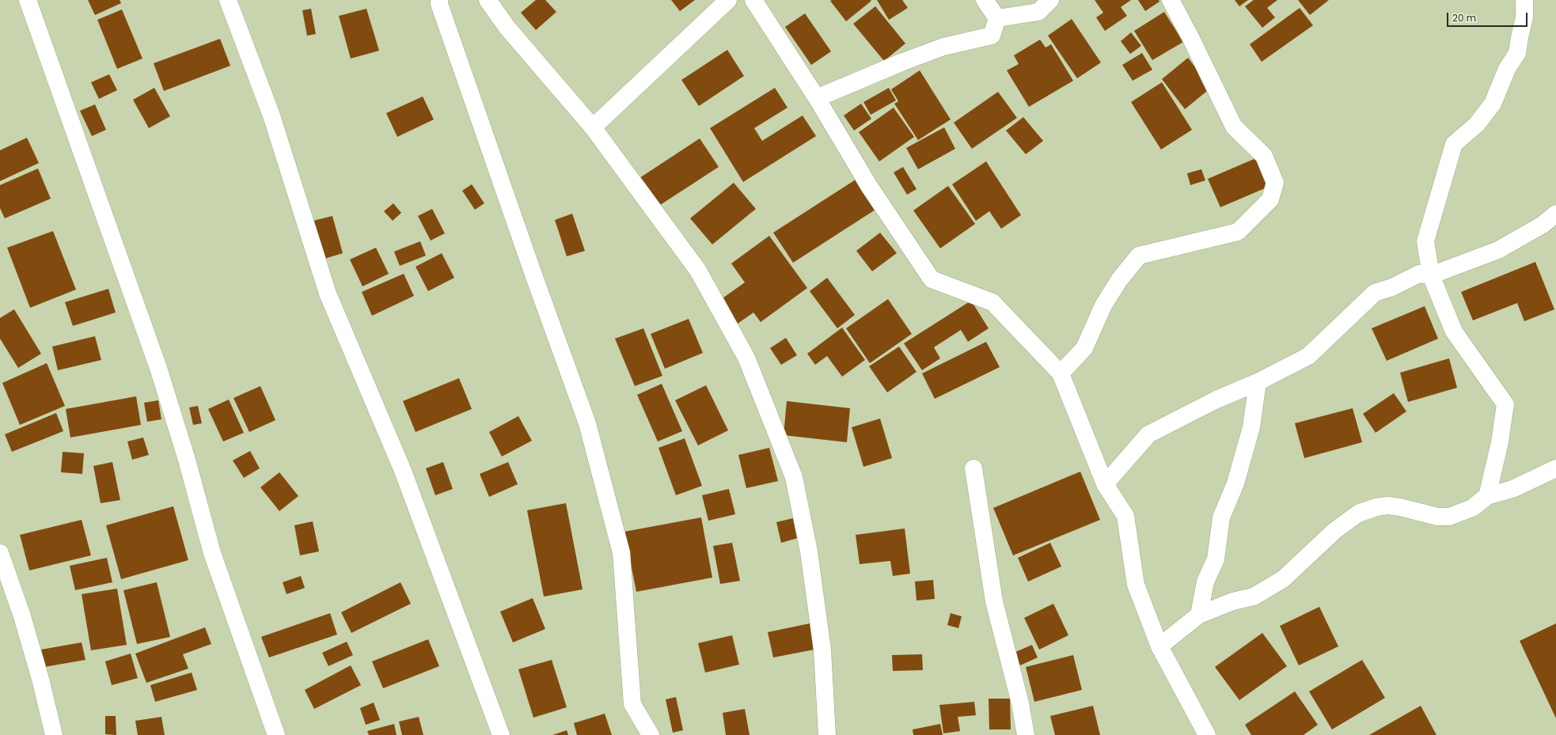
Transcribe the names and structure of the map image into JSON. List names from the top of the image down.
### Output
{
  "scale_bar": "20 m"
}
